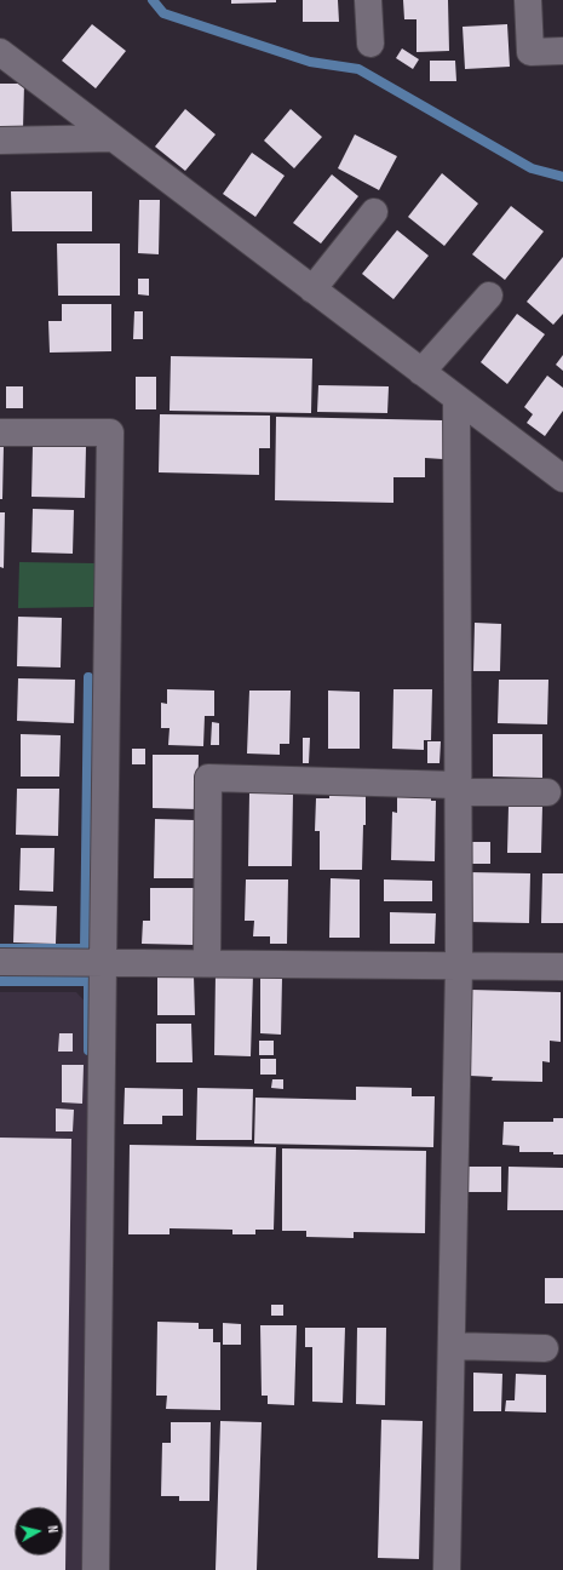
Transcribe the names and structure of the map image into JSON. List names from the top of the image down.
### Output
{
  "north": "right"
}
